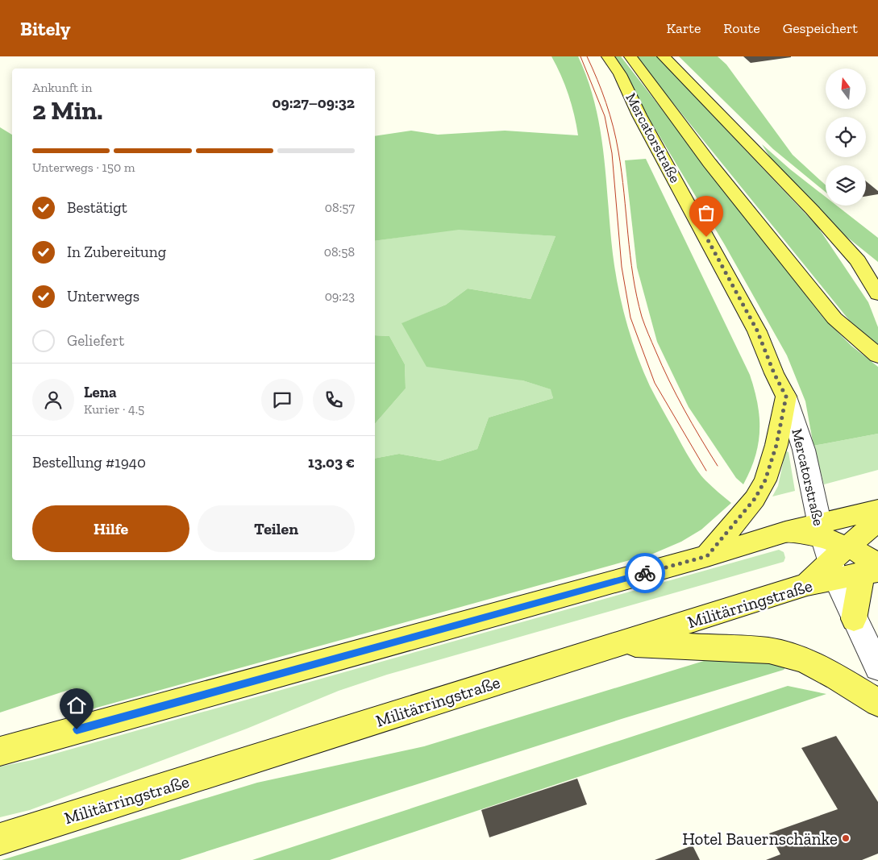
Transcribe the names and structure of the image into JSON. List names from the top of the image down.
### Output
{
  "streets": {
    "main road": ["Mercatorstraße", "Militärringstraße"]
  },
  "crossings": [
    ["Mercatorstraße", "Militärringstraße"]
  ],
  "places": ["Hotel Bauernschänke"],
  "north": "top",
  "page": {
    "header": "Bitely",
    "nav": ["Karte", "Route", "Gespeichert"],
    "heading": ["2 Min.", "Ankunft in", "09:27–09:32"],
    "panel": [
      "Lena",
      "Kurier · 4.5",
      "Bestellung #1940",
      "13.03 €"
    ],
    "bar": "Unterwegs · 150 m",
    "list": [
      ["Bestätigt", "08:57"],
      ["In Zubereitung", "08:58"],
      ["Unterwegs", "09:23"],
      "Geliefert"
    ],
    "buttons": ["Hilfe", "Teilen"]
  }
}
